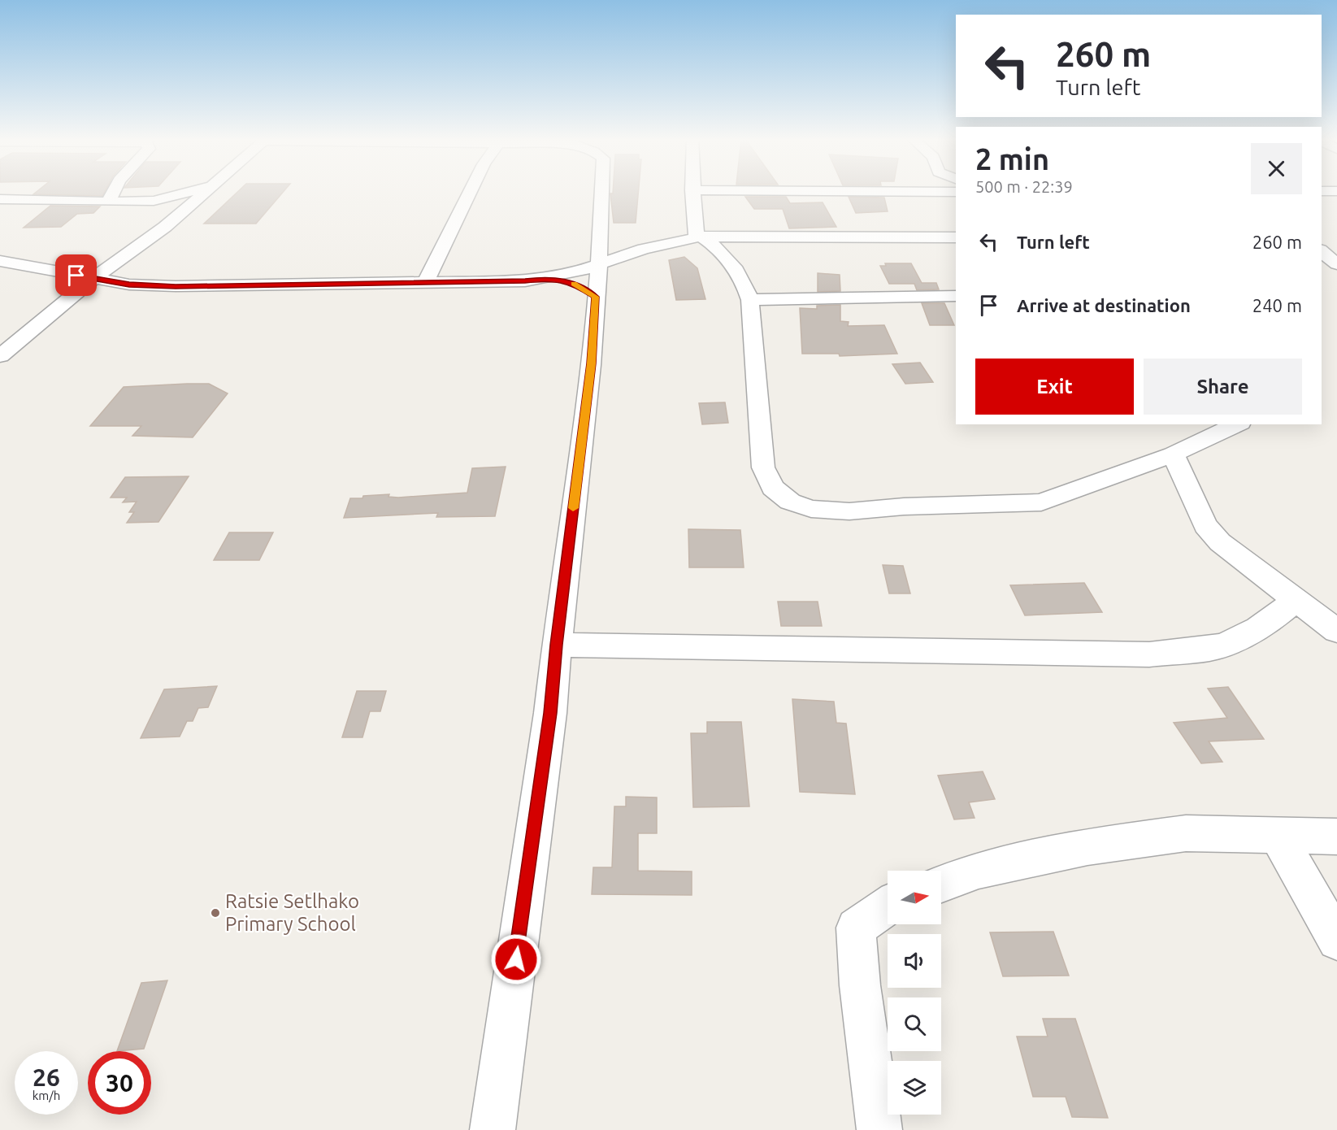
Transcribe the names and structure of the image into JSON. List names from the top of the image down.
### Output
{
  "places": ["Ratsie Setlhako Primary School"],
  "north": "right",
  "page": {
    "turn": ["260 m", "Turn left"],
    "heading": ["2 min", "500 m · 22:39"],
    "list": [
      {
        "name": "Turn left",
        "value": "260 m"
      },
      {
        "name": "Arrive at destination",
        "value": "240 m"
      }
    ],
    "buttons": ["Exit", "Share"],
    "speed": "26 km/h",
    "limit": "30"
  }
}
